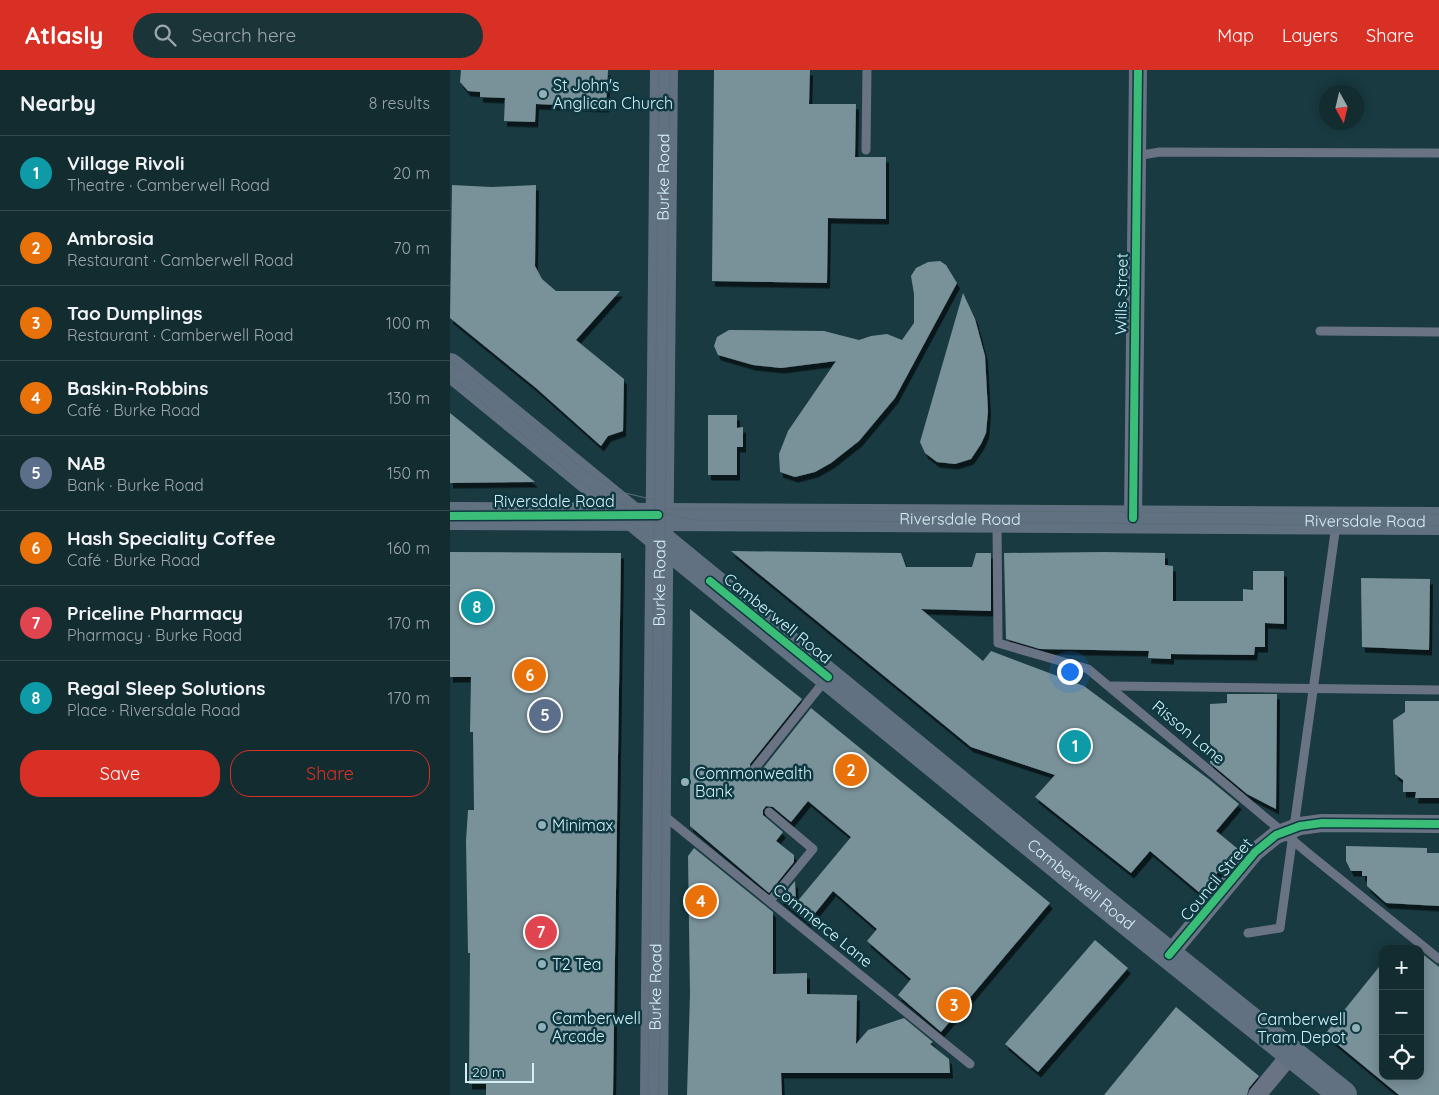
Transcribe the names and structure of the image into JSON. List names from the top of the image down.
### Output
{
  "streets": {
    "main road": ["Burke Road", "Riversdale Road", "Camberwell Road"],
    "street": ["Wills Street", "Council Street"],
    "lane": ["Risson Lane", "Commerce Lane"]
  },
  "crossings": [
    ["Burke Road", "Riversdale Road"],
    ["Burke Road", "Camberwell Road"],
    ["Burke Road", "Commerce Lane"],
    ["Wills Street", "Riversdale Road"],
    ["Riversdale Road", "Camberwell Road"],
    ["Riversdale Road", "Risson Lane"],
    ["Camberwell Road", "Council Street"],
    ["Risson Lane", "Council Street"]
  ],
  "places": [
    "St John's Anglican Church",
    "Commonwealth Bank",
    "Minimax",
    "T2 Tea",
    "Camberwell Arcade",
    "Camberwell Tram Depot"
  ],
  "scale_bar": "20 m",
  "north": "bottom",
  "page": {
    "header": "Atlasly",
    "search": "Search here",
    "nav": ["Map", "Layers", "Share"],
    "heading": ["Nearby", "8 results"],
    "list": [
      {
        "mark": "1",
        "name": "Village Rivoli",
        "note": "Theatre · Camberwell Road",
        "value": "20 m"
      },
      {
        "mark": "2",
        "name": "Ambrosia",
        "note": "Restaurant · Camberwell Road",
        "value": "70 m"
      },
      {
        "mark": "3",
        "name": "Tao Dumplings",
        "note": "Restaurant · Camberwell Road",
        "value": "100 m"
      },
      {
        "mark": "4",
        "name": "Baskin-Robbins",
        "note": "Café · Burke Road",
        "value": "130 m"
      },
      {
        "mark": "5",
        "name": "NAB",
        "note": "Bank · Burke Road",
        "value": "150 m"
      },
      {
        "mark": "6",
        "name": "Hash Speciality Coffee",
        "note": "Café · Burke Road",
        "value": "160 m"
      },
      {
        "mark": "7",
        "name": "Priceline Pharmacy",
        "note": "Pharmacy · Burke Road",
        "value": "170 m"
      },
      {
        "mark": "8",
        "name": "Regal Sleep Solutions",
        "note": "Place · Riversdale Road",
        "value": "170 m"
      }
    ],
    "pins": [
      "8",
      "6",
      "5",
      "1",
      "2",
      "4",
      "7",
      "3"
    ],
    "buttons": ["Save", "Share"],
    "map_buttons": ["+", "−"],
    "scale": "20 m"
  }
}
